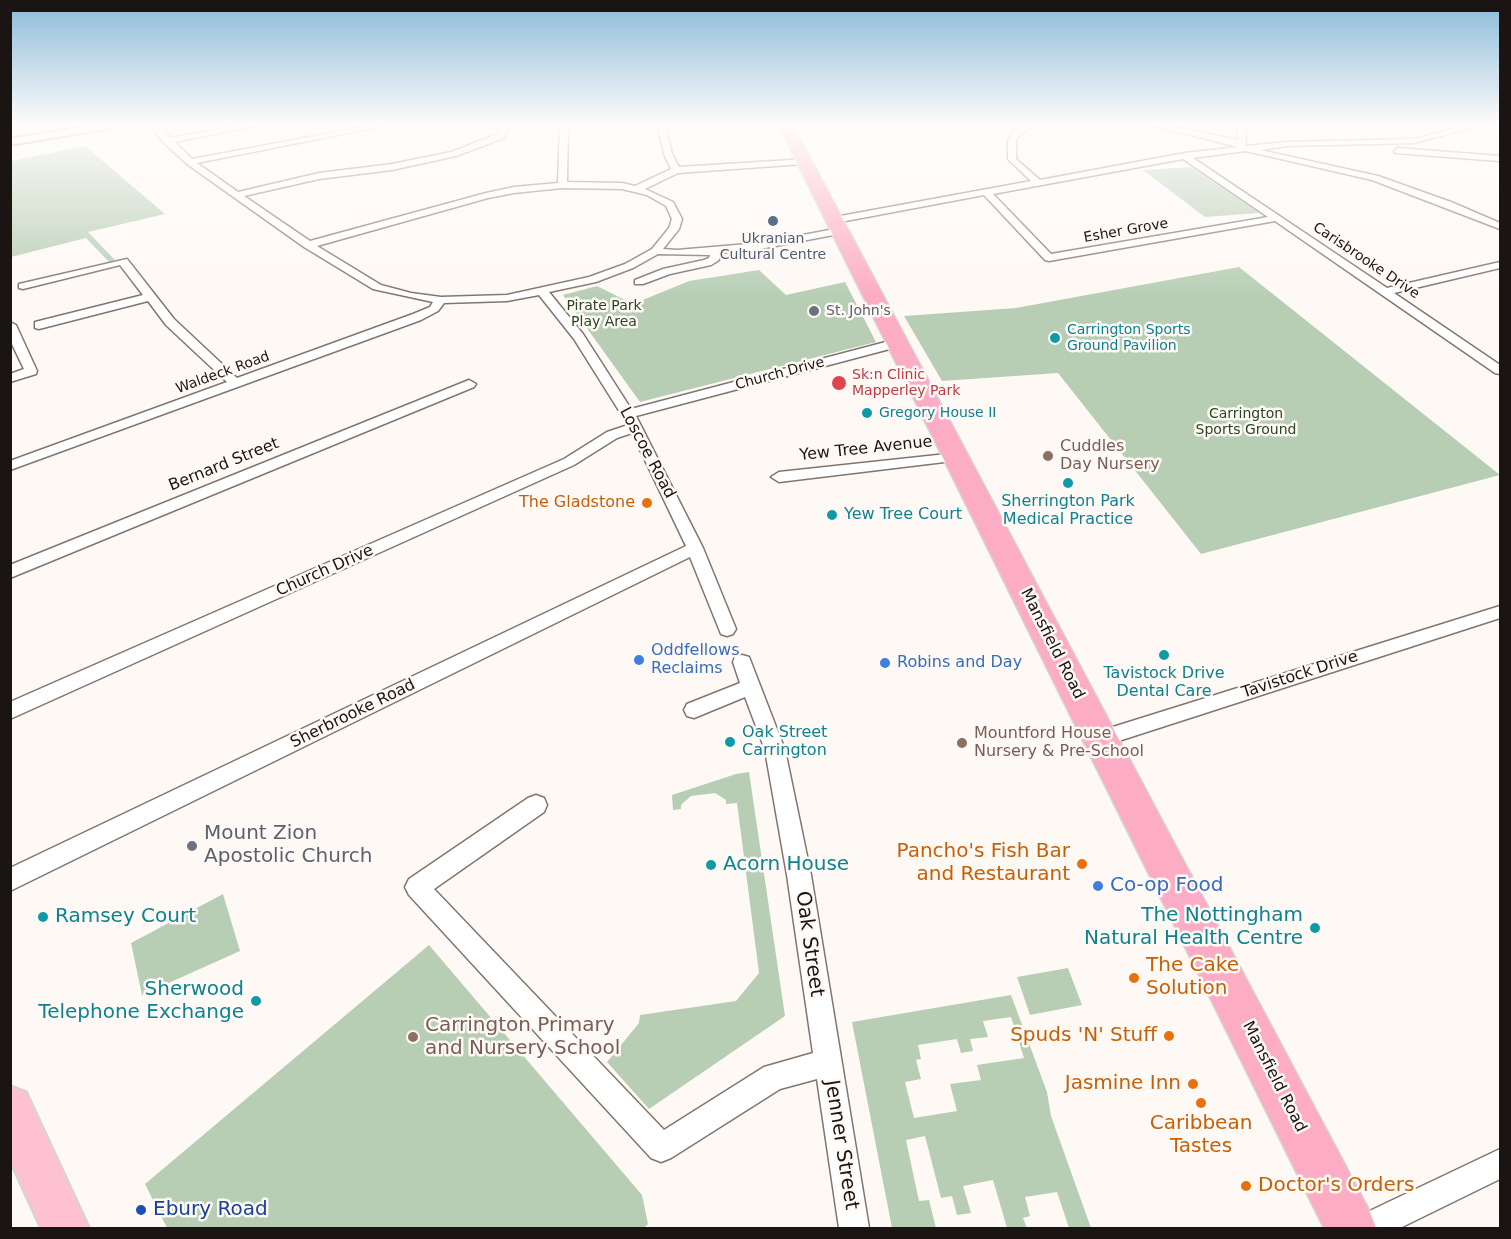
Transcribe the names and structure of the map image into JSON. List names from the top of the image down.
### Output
{
  "streets": {
    "highway": ["Mansfield Road"],
    "street": [
      "Esher Grove",
      "Carisbrooke Drive",
      "Waldeck Road",
      "Church Drive",
      "Yew Tree Avenue",
      "Loscoe Road",
      "Bernard Street",
      "Tavistock Drive",
      "Sherbrooke Road",
      "Oak Street",
      "Jenner Street"
    ]
  },
  "crossings": [
    ["Esher Grove", "Carisbrooke Drive"],
    ["Church Drive", "Loscoe Road"],
    ["Church Drive", "Mansfield Road"],
    ["Yew Tree Avenue", "Mansfield Road"],
    ["Loscoe Road", "Sherbrooke Road"],
    ["Mansfield Road", "Tavistock Drive"],
    ["Oak Street", "Jenner Street"]
  ],
  "parks": ["Pirate Park Play Area", "Carrington Sports Ground"],
  "places": [
    "Ukranian Cultural Centre",
    "St. John's",
    "Carrington Sports Ground Pavilion",
    "Sk:n Clinic Mapperley Park",
    "Gregory House II",
    "Cuddles Day Nursery",
    "Sherrington Park Medical Practice",
    "The Gladstone",
    "Yew Tree Court",
    "Tavistock Drive Dental Care",
    "Oddfellows Reclaims",
    "Robins and Day",
    "Oak Street Carrington",
    "Mountford House Nursery & Pre-School",
    "Mount Zion Apostolic Church",
    "Pancho's Fish Bar and Restaurant",
    "Acorn House",
    "Co-op Food",
    "Ramsey Court",
    "The Nottingham Natural Health Centre",
    "The Cake Solution",
    "Sherwood Telephone Exchange",
    "Spuds 'N' Stuff",
    "Carrington Primary and Nursery School",
    "Jasmine Inn",
    "Caribbean Tastes",
    "Doctor's Orders",
    "Ebury Road"
  ]
}
